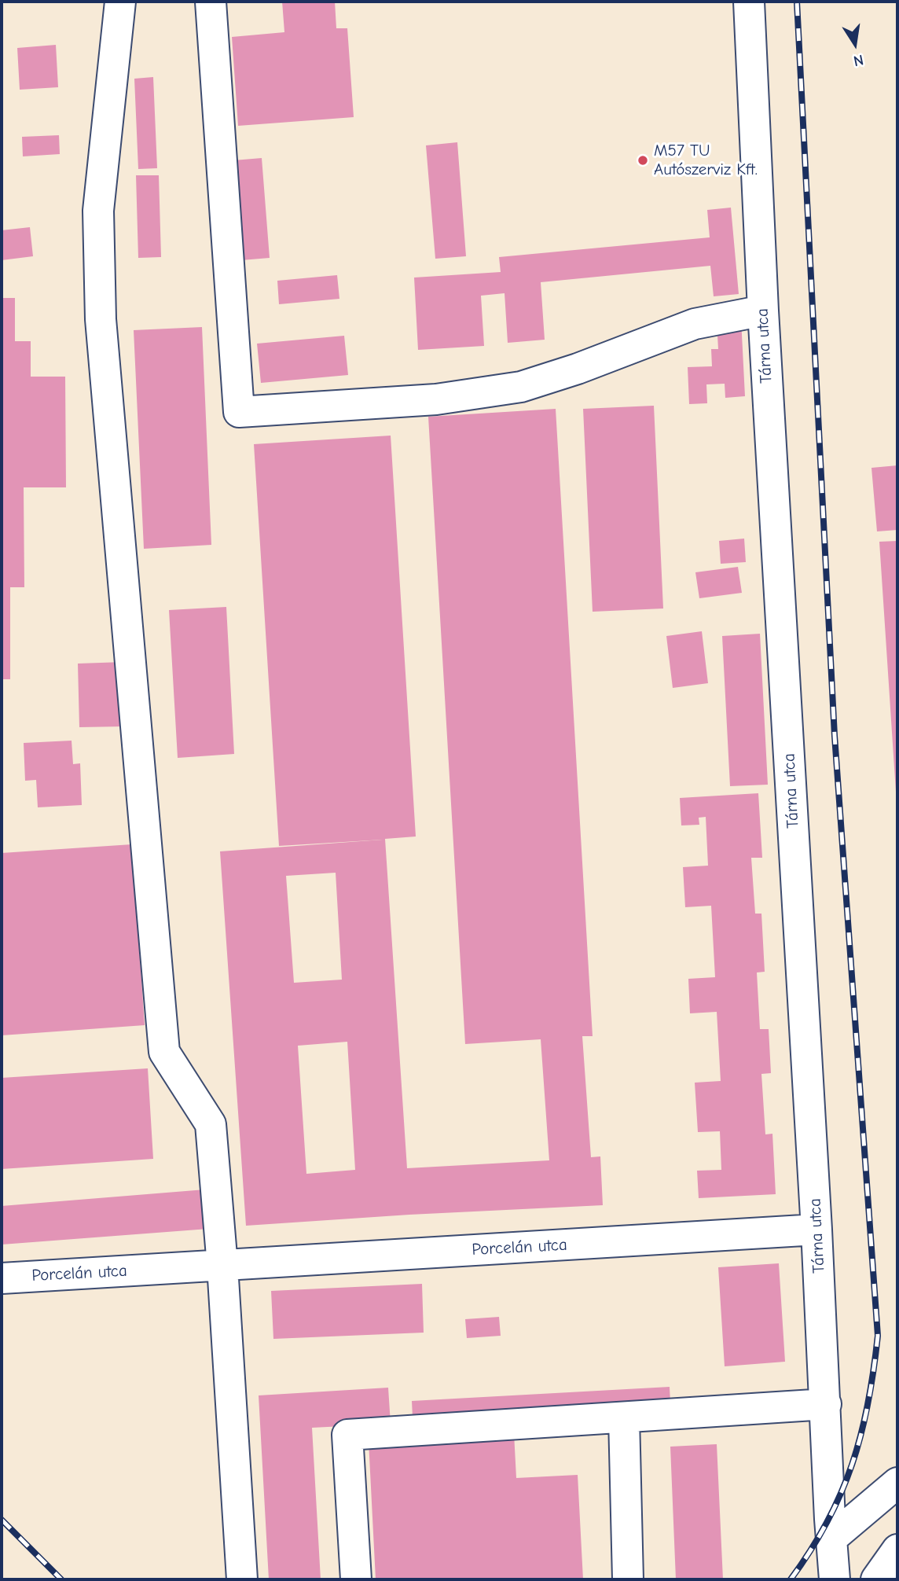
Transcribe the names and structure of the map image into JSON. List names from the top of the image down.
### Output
{
  "streets": {
    "street": ["Tárna utca", "Porcelán utca"]
  },
  "crossings": [
    ["Tárna utca", "Porcelán utca"]
  ],
  "places": ["M57 TU Autószerviz Kft."],
  "north": "bottom"
}
